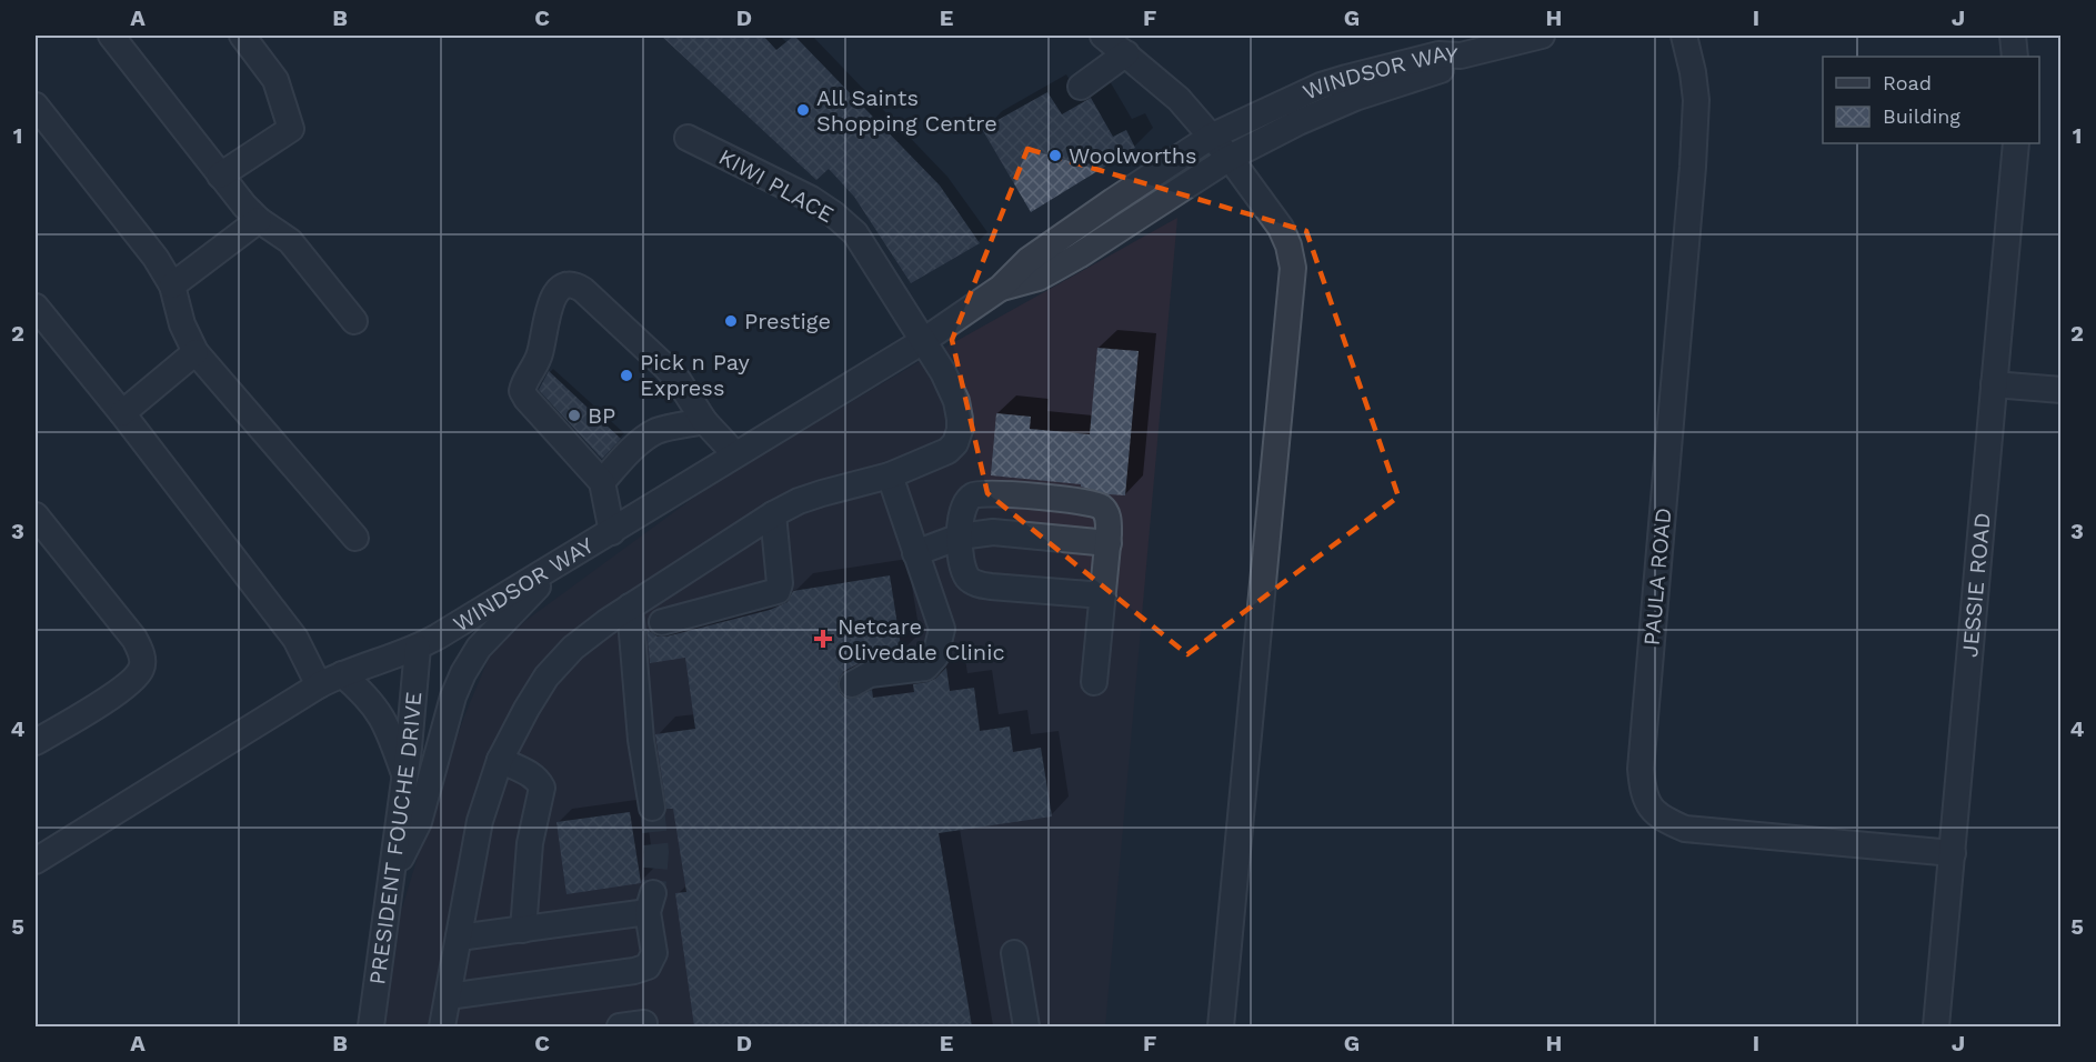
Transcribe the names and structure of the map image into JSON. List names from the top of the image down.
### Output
{
  "streets": {
    "street": [
      "WINDSOR WAY",
      "KIWI PLACE",
      "PAULA ROAD",
      "JESSIE ROAD",
      "PRESIDENT FOUCHE DRIVE"
    ]
  },
  "crossings": [
    ["WINDSOR WAY", "KIWI PLACE"],
    ["WINDSOR WAY", "PRESIDENT FOUCHE DRIVE"],
    ["PAULA ROAD", "JESSIE ROAD"]
  ],
  "places": {
    "other": [
      "All Saints Shopping Centre",
      "Woolworths",
      "Prestige",
      "Pick n Pay Express",
      "BP"
    ],
    "health": ["Netcare Olivedale Clinic"]
  },
  "legend": ["Road", "Building"],
  "grid": {
    "columns": [
      "A",
      "B",
      "C",
      "D",
      "E",
      "F",
      "G",
      "H",
      "I",
      "J"
    ],
    "rows": [
      "1",
      "2",
      "3",
      "4",
      "5"
    ]
  }
}
